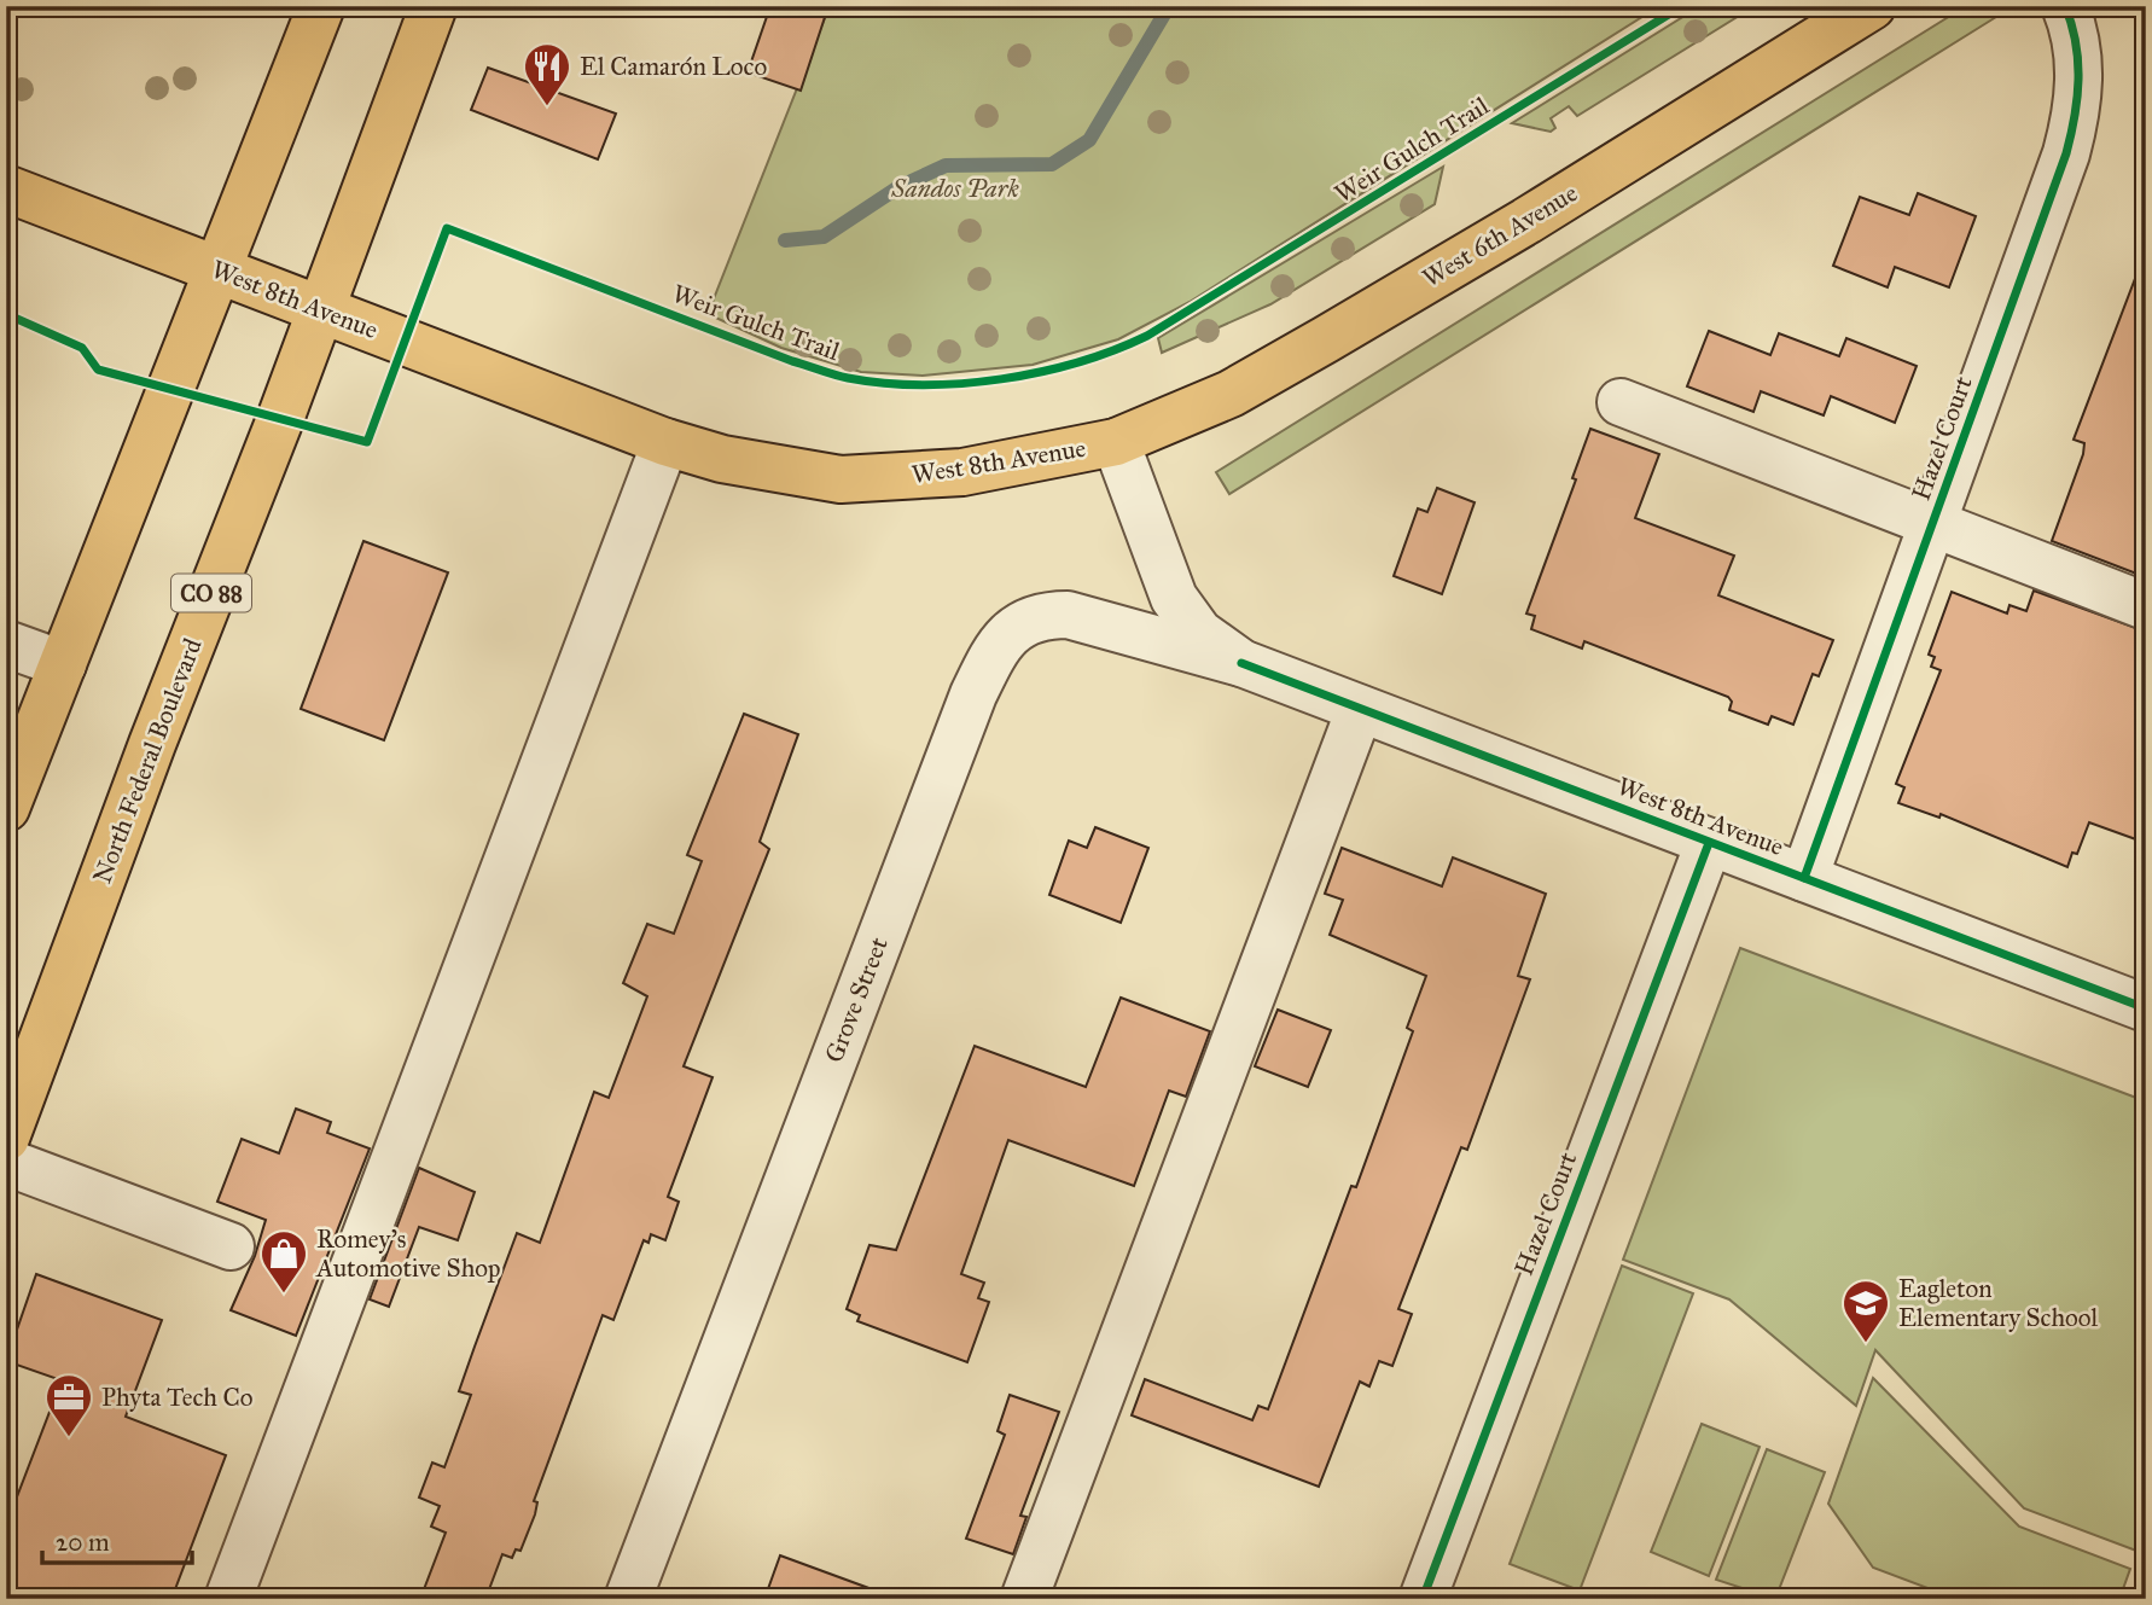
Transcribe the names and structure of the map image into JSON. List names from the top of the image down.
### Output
{
  "streets": {
    "main road": [
      "West 6th Avenue",
      "West 8th Avenue",
      "CO 88",
      "North Federal Boulevard"
    ],
    "street": ["Hazel Court", "Grove Street"],
    "cycle path": ["Weir Gulch Trail"]
  },
  "crossings": [
    ["West 6th Avenue", "West 8th Avenue"],
    ["West 8th Avenue", "Hazel Court"],
    ["West 8th Avenue", "North Federal Boulevard"],
    ["West 8th Avenue", "Grove Street"]
  ],
  "parks": ["Sandos Park"],
  "places": {
    "restaurant": ["El Camarón Loco"],
    "shop": ["Romey's Automotive Shop"],
    "school or university": ["Eagleton Elementary School"],
    "office": ["Phyta Tech Co"]
  },
  "scale_bar": "20 m"
}
